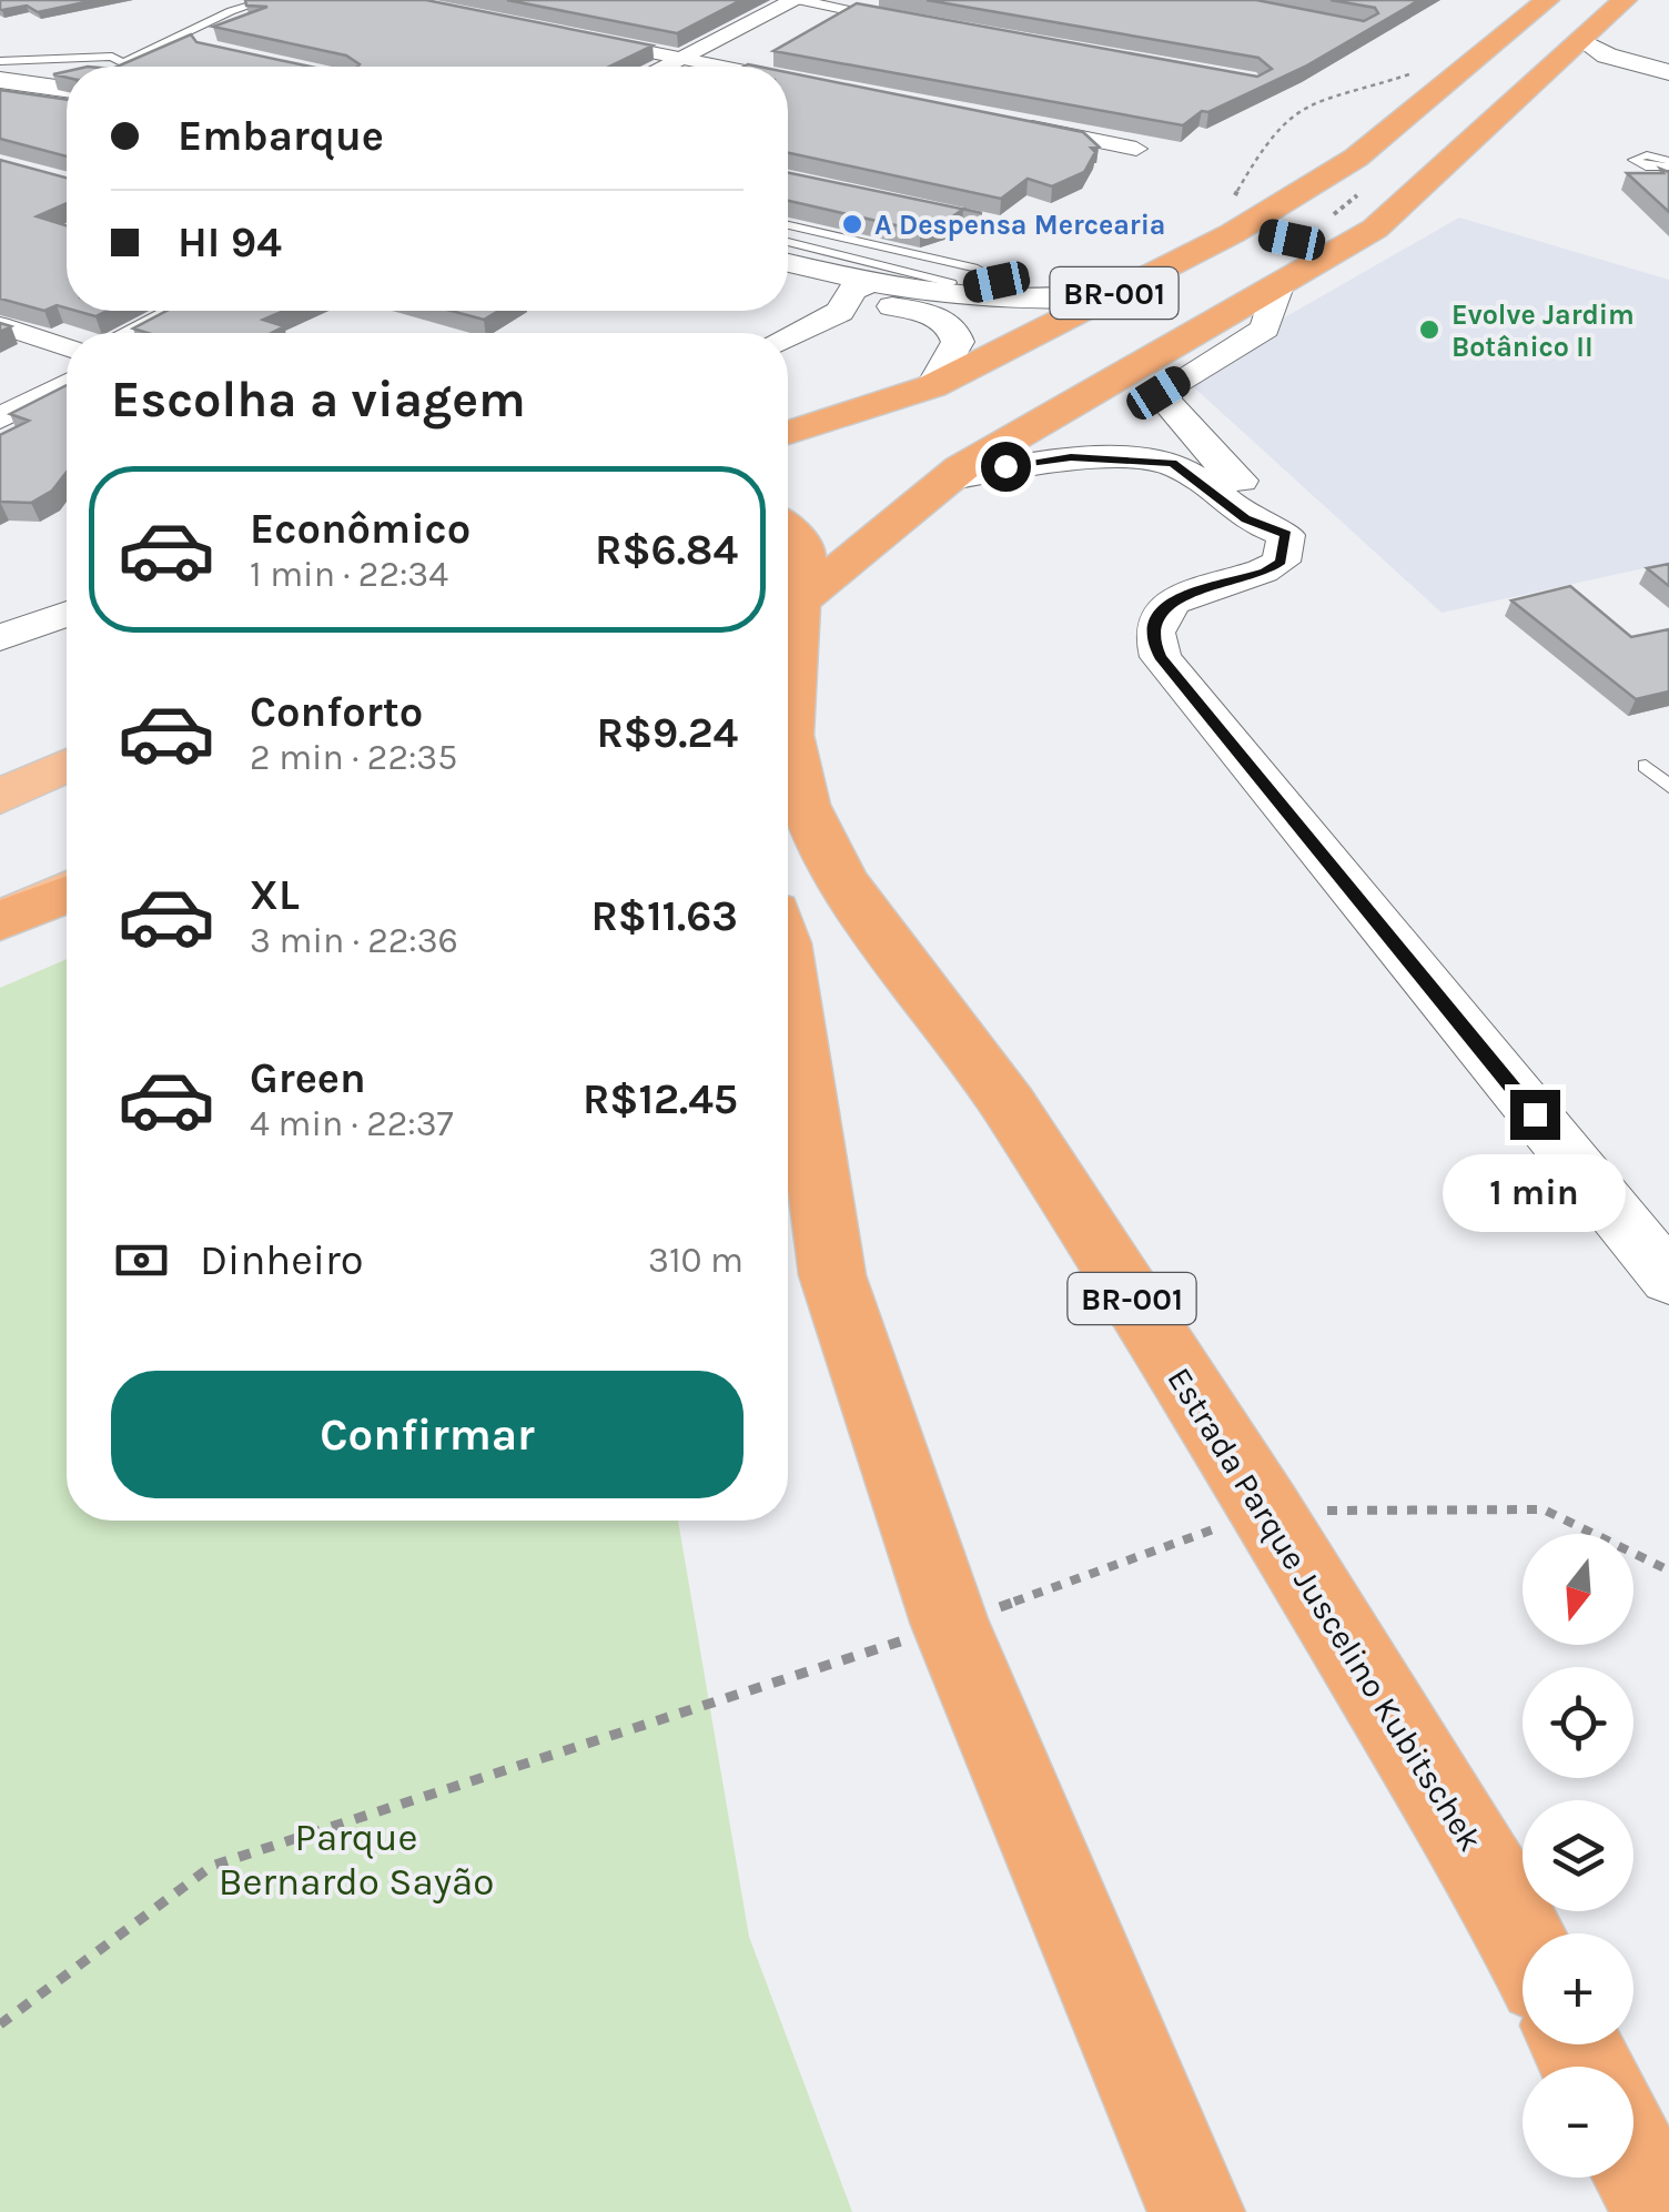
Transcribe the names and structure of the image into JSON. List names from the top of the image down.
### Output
{
  "streets": {
    "highway": ["BR-001", "Estrada Parque Juscelino Kubitschek"]
  },
  "crossings": [
    ["BR-001", "Estrada Parque Juscelino Kubitschek"]
  ],
  "parks": ["Parque Bernardo Sayão"],
  "places": ["A Despensa Mercearia", "Evolve Jardim Botânico II"],
  "north": "bottom",
  "page": {
    "banner": ["Embarque", "HI 94"],
    "heading": "Escolha a viagem",
    "list": [
      {
        "name": "Econômico",
        "note": "1 min · 22:34",
        "value": "R$6.84"
      },
      {
        "name": "Conforto",
        "note": "2 min · 22:35",
        "value": "R$9.24"
      },
      {
        "name": "XL",
        "note": "3 min · 22:36",
        "value": "R$11.63"
      },
      {
        "name": "Green",
        "note": "4 min · 22:37",
        "value": "R$12.45"
      }
    ],
    "bubble": "1 min",
    "pay": ["Dinheiro", "310 m"],
    "buttons": "Confirmar",
    "map_buttons": ["+", "−"]
  }
}
